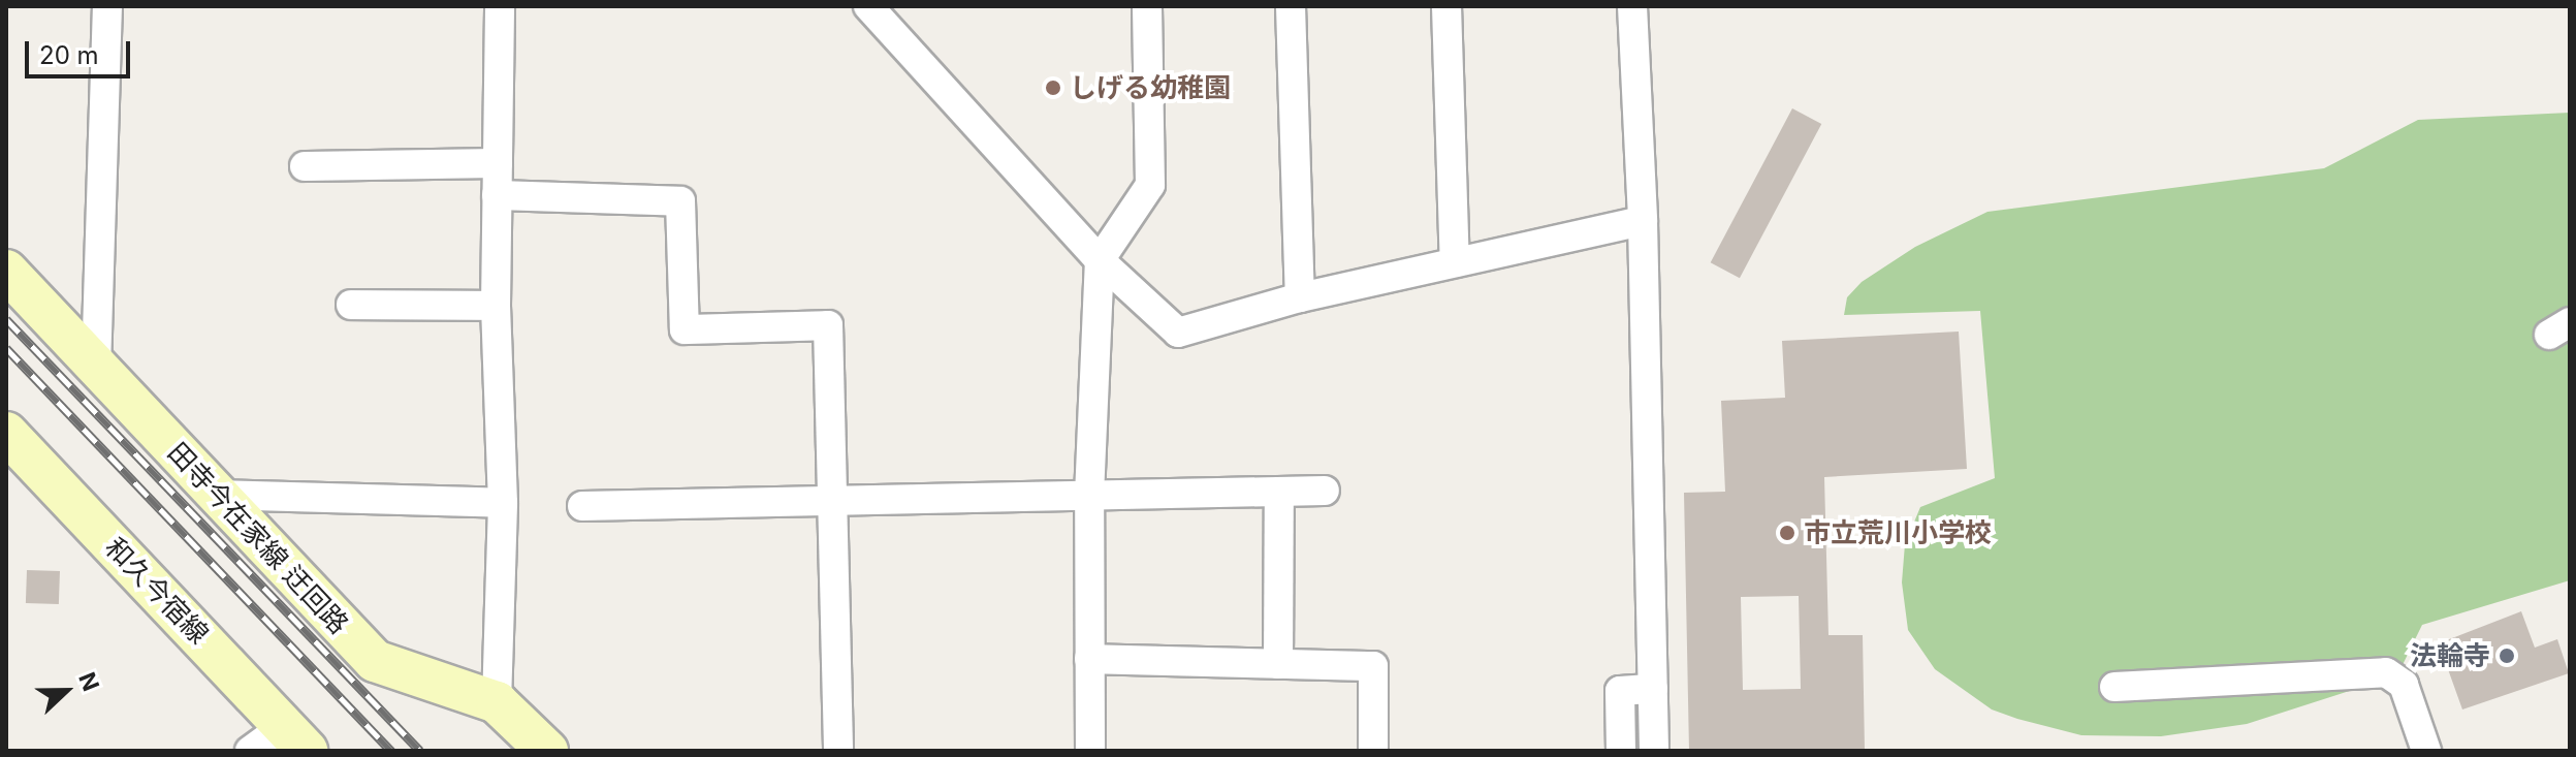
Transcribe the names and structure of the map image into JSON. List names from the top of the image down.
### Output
{
  "streets": {
    "main road": ["田寺今在家線 迂回路", "和久今宿線"]
  },
  "places": ["しげる幼稚園", "市立荒川小学校", "法輪寺"],
  "scale_bar": "20 m",
  "north": "right"
}
